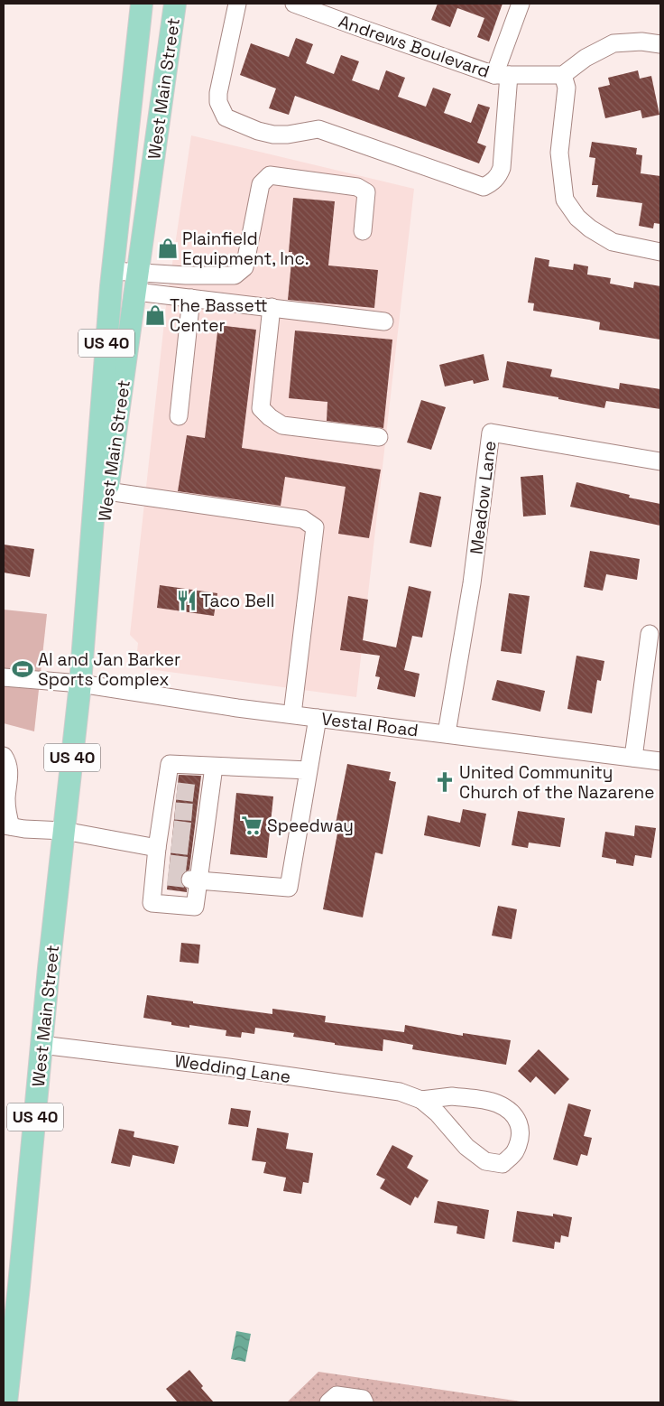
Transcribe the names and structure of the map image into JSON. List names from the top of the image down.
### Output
{
  "streets": {
    "main road": ["West Main Street", "US 40"],
    "street": [
      "Andrews Boulevard",
      "Meadow Lane",
      "Vestal Road",
      "Wedding Lane"
    ]
  },
  "crossings": [
    ["West Main Street", "Vestal Road"],
    ["West Main Street", "Wedding Lane"],
    ["Meadow Lane", "Vestal Road"]
  ],
  "places": {
    "shop": ["Plainfield Equipment, Inc.", "The Bassett Center"],
    "restaurant": ["Taco Bell"],
    "sports": ["Al and Jan Barker Sports Complex"],
    "church": ["United Community Church of the Nazarene"],
    "supermarket": ["Speedway"]
  }
}
